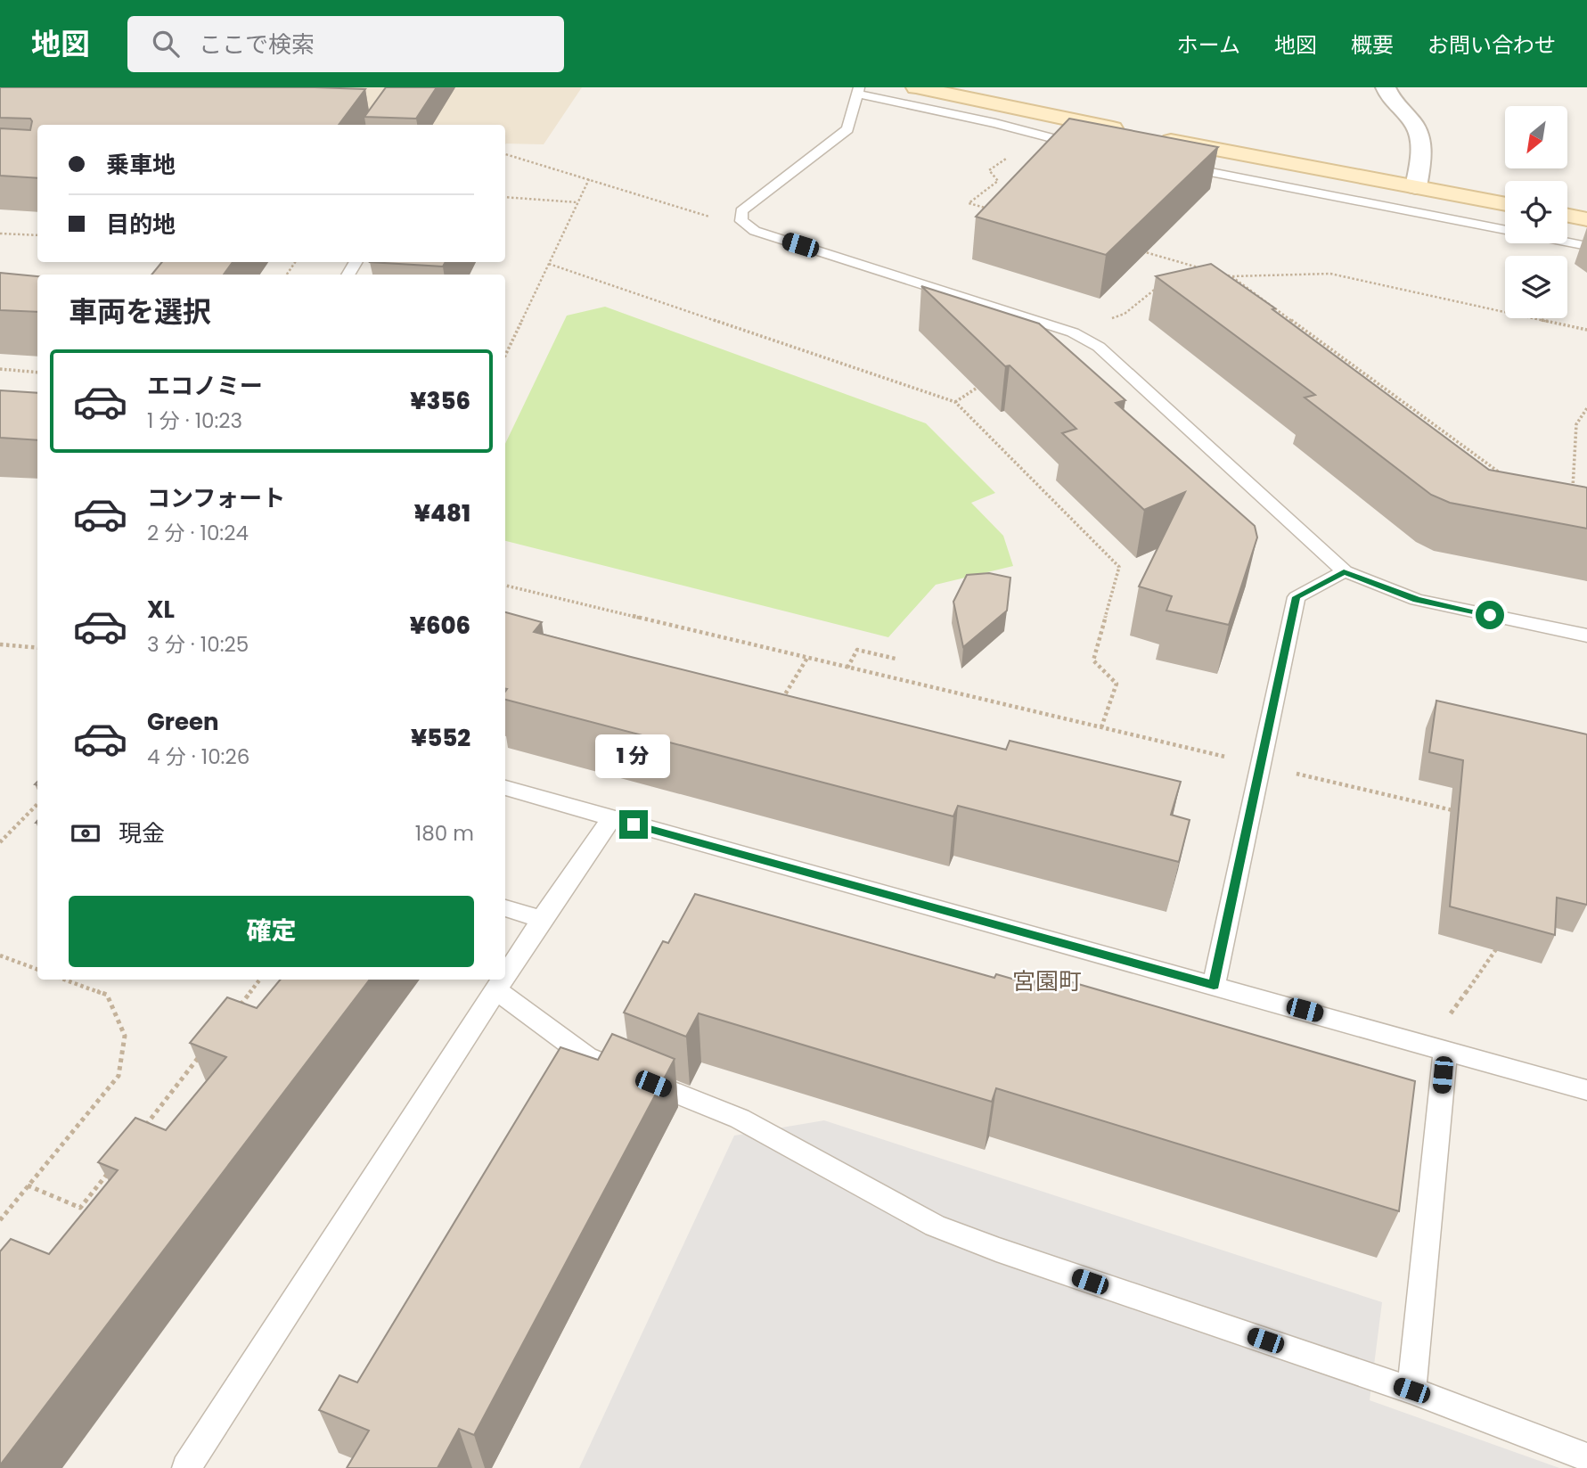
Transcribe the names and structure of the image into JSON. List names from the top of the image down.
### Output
{
  "districts": ["宮園町"],
  "north": "bottom left",
  "page": {
    "header": "地図",
    "search": "ここで検索",
    "nav": [
      "ホーム",
      "地図",
      "概要",
      "お問い合わせ"
    ],
    "banner": ["乗車地", "目的地"],
    "heading": "車両を選択",
    "list": [
      {
        "name": "エコノミー",
        "note": "1 分 · 10:23",
        "value": "¥356"
      },
      {
        "name": "コンフォート",
        "note": "2 分 · 10:24",
        "value": "¥481"
      },
      {
        "name": "XL",
        "note": "3 分 · 10:25",
        "value": "¥606"
      },
      {
        "name": "Green",
        "note": "4 分 · 10:26",
        "value": "¥552"
      }
    ],
    "bubble": "1 分",
    "pay": ["現金", "180 m"],
    "buttons": "確定"
  }
}
